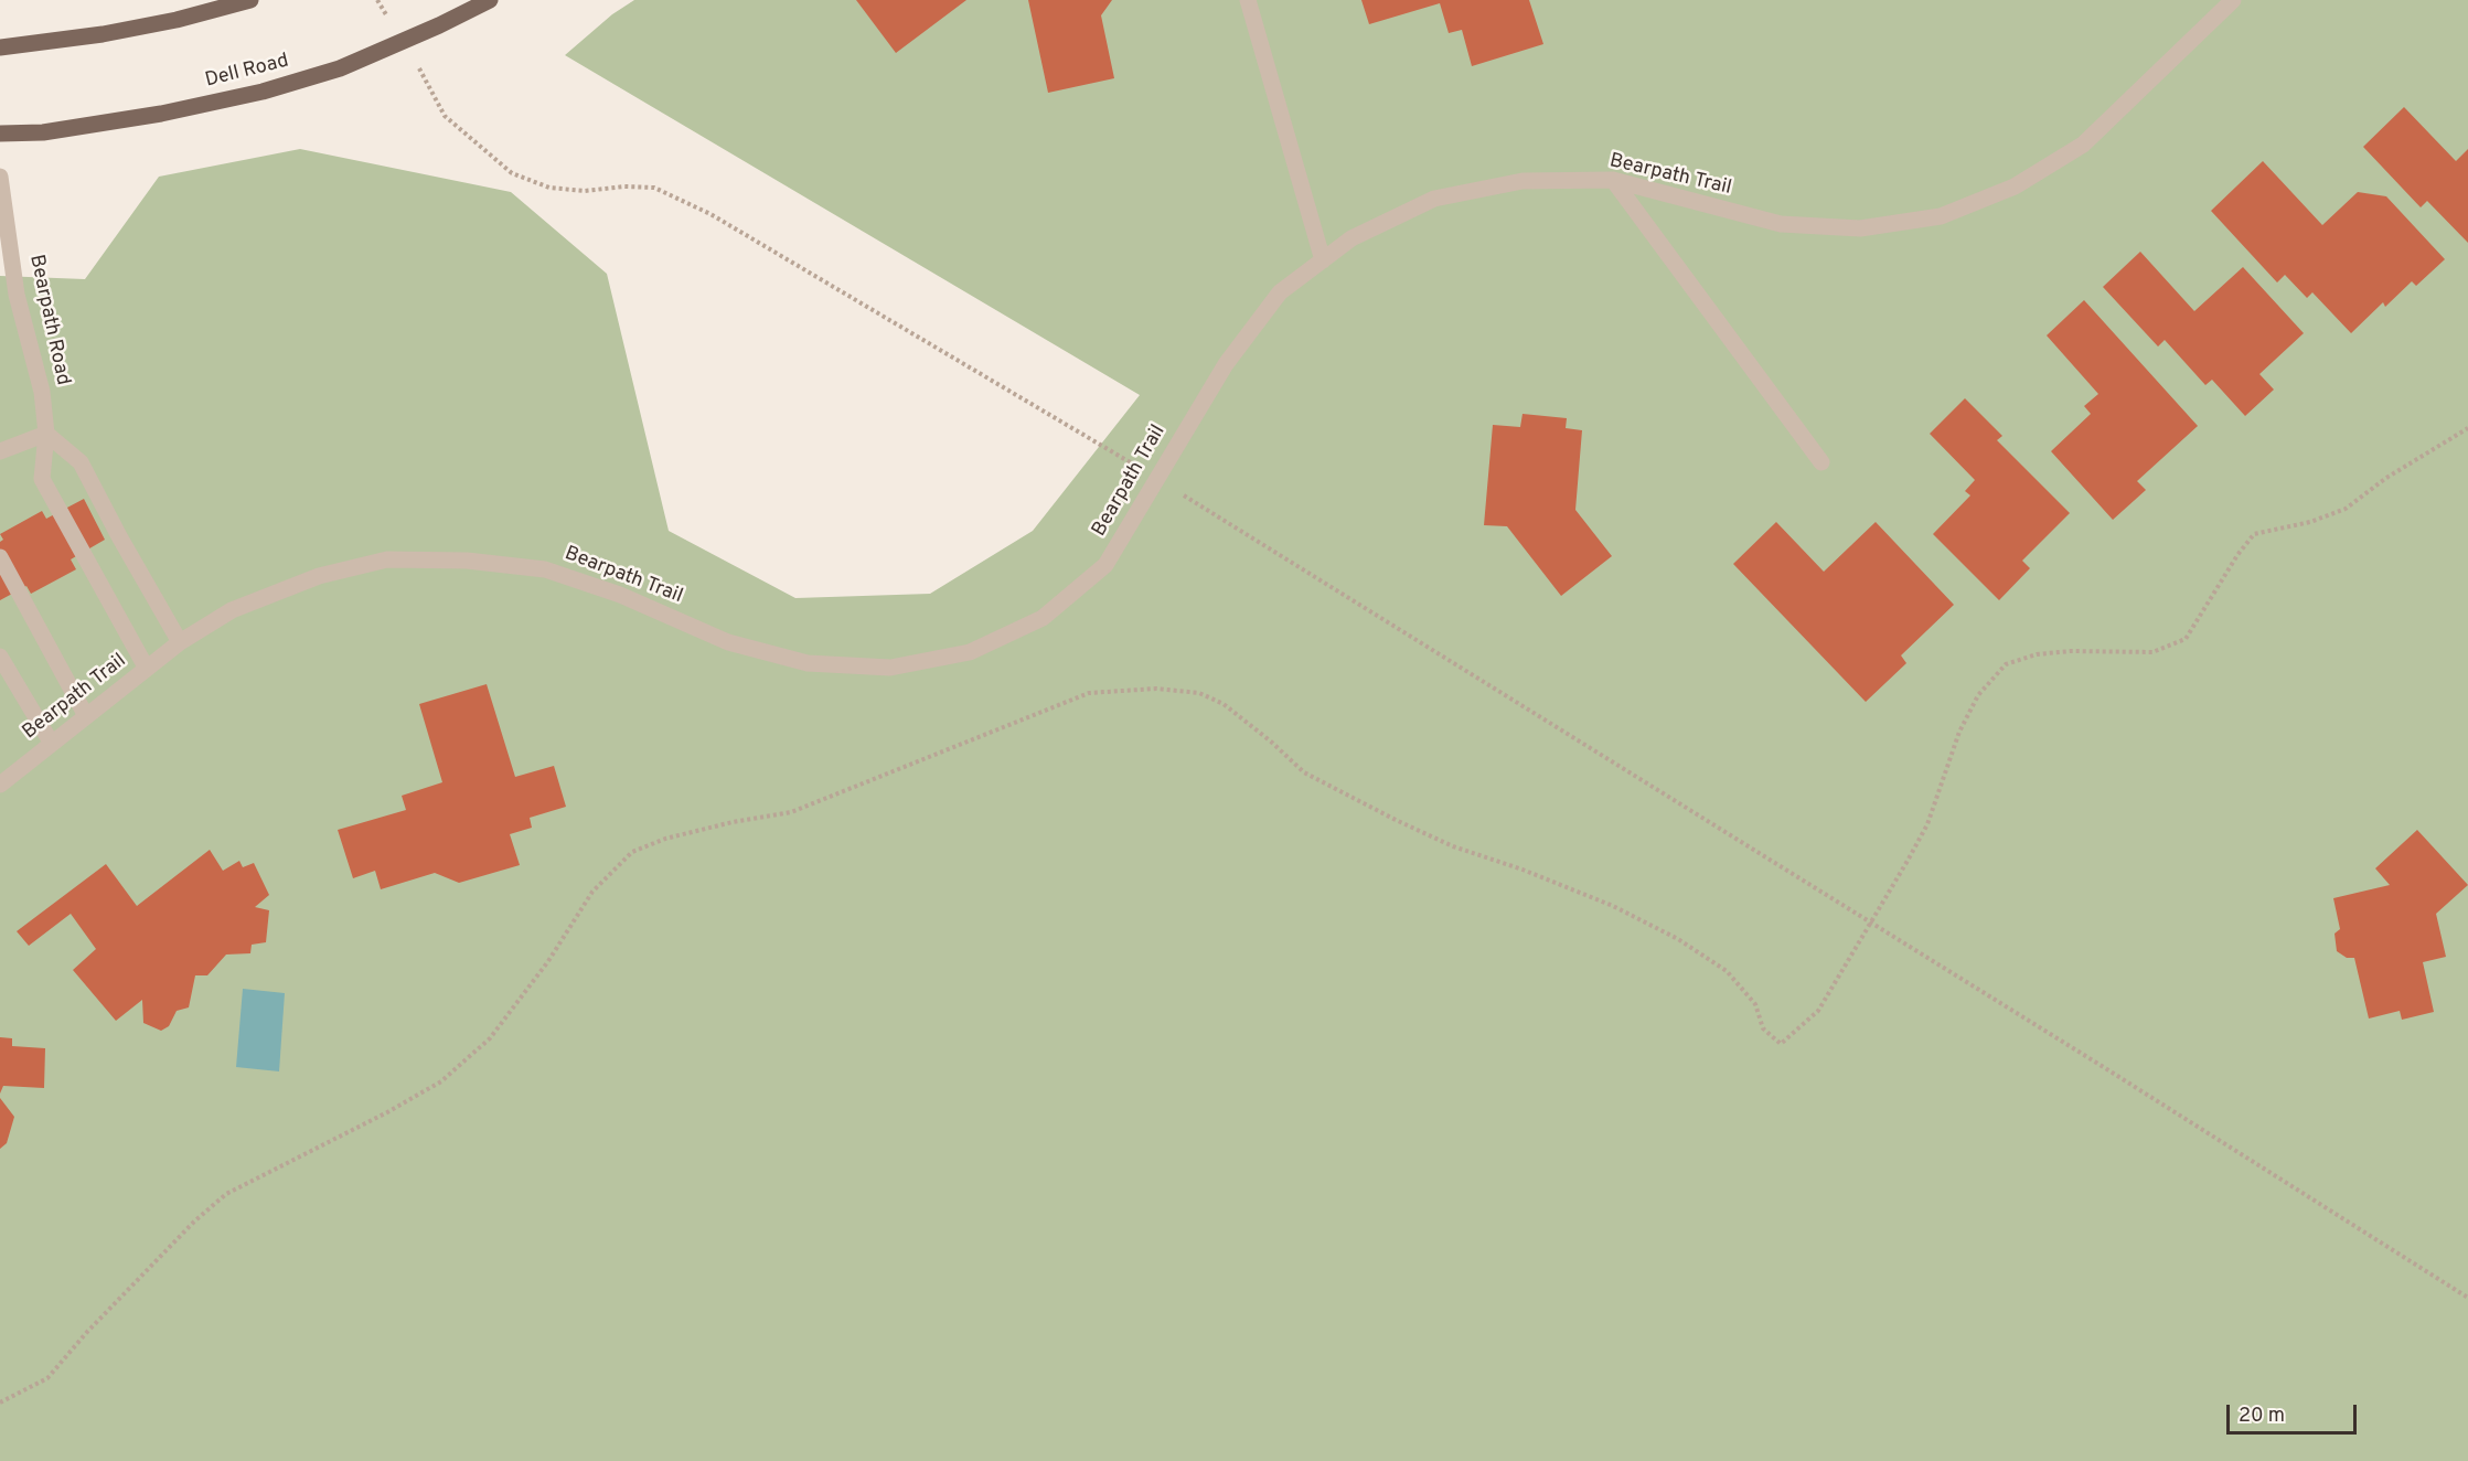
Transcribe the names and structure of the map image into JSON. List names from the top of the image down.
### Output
{
  "streets": {
    "main road": ["Dell Road"],
    "street": ["Bearpath Trail", "Bearpath Road"]
  },
  "crossings": [
    ["Bearpath Trail", "Bearpath Road"]
  ],
  "scale_bar": "20 m"
}
